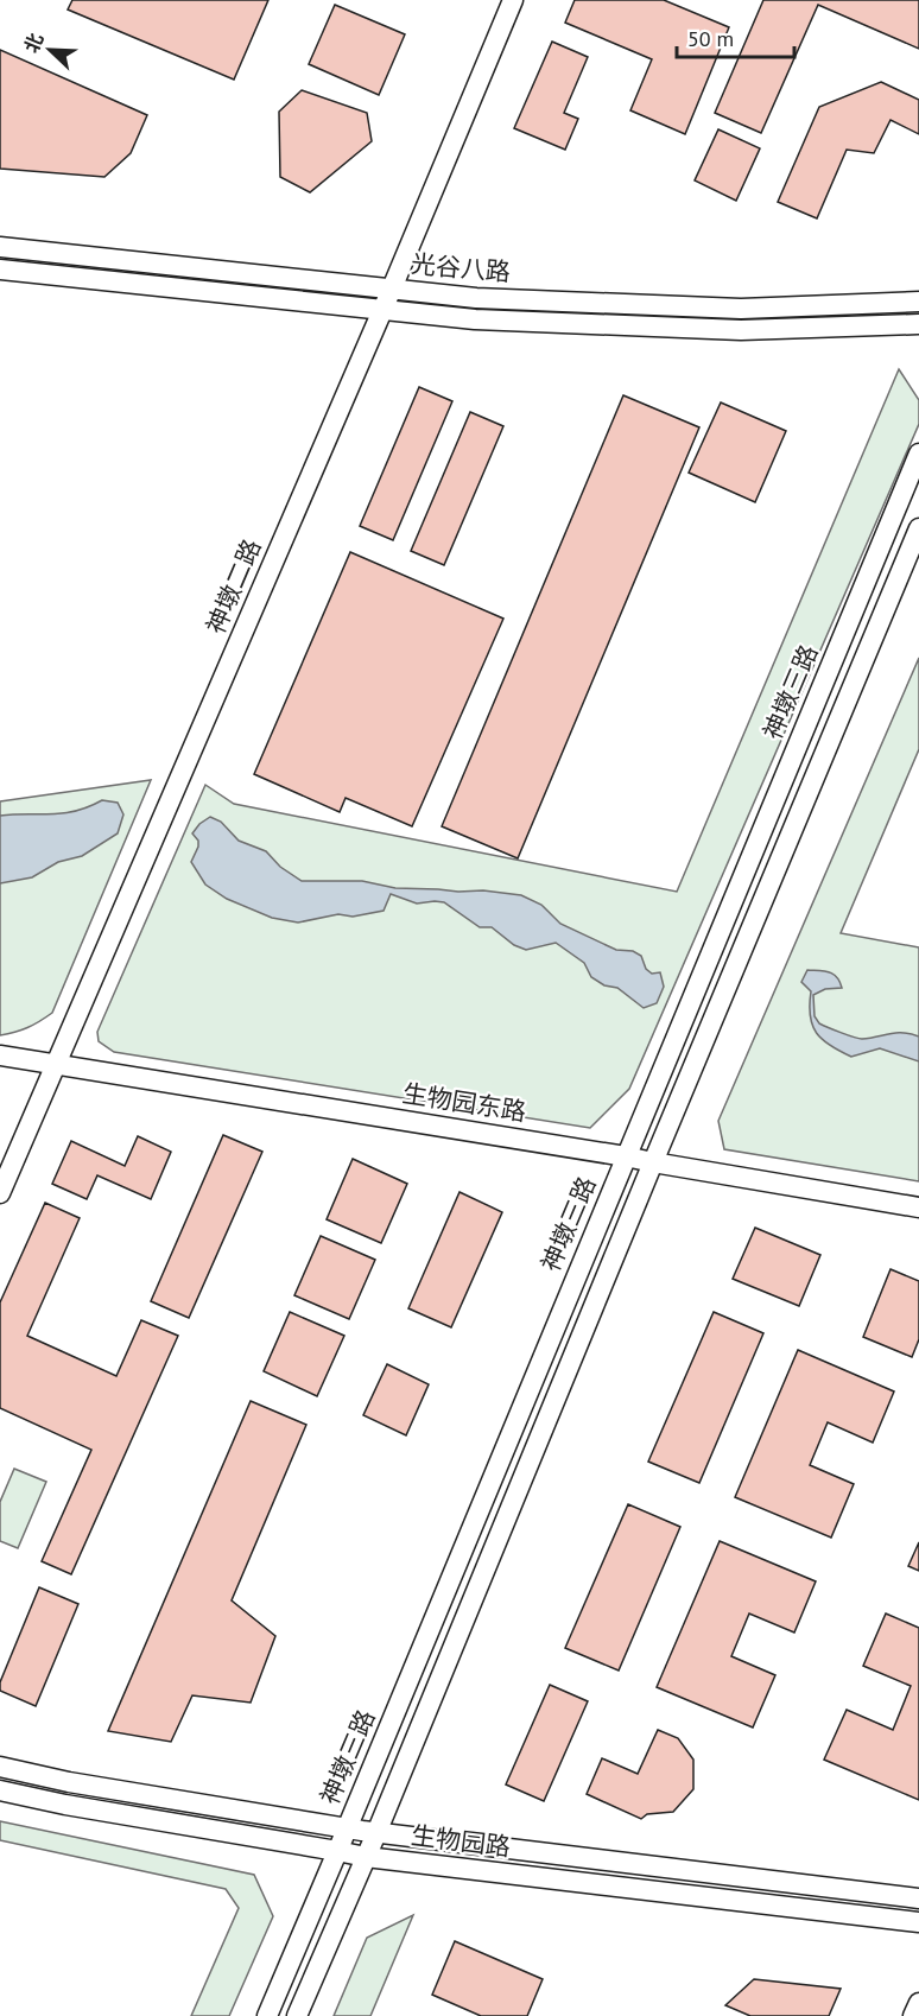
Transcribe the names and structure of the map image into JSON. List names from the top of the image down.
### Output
{
  "streets": {
    "street": [
      "光谷八路",
      "神墩二路",
      "神墩三路",
      "生物园东路",
      "生物园路"
    ]
  },
  "crossings": [
    ["光谷八路", "神墩二路"],
    ["神墩二路", "生物园东路"],
    ["神墩三路", "生物园东路"],
    ["神墩三路", "生物园路"]
  ],
  "scale_bar": "50 m",
  "north": "top left"
}
